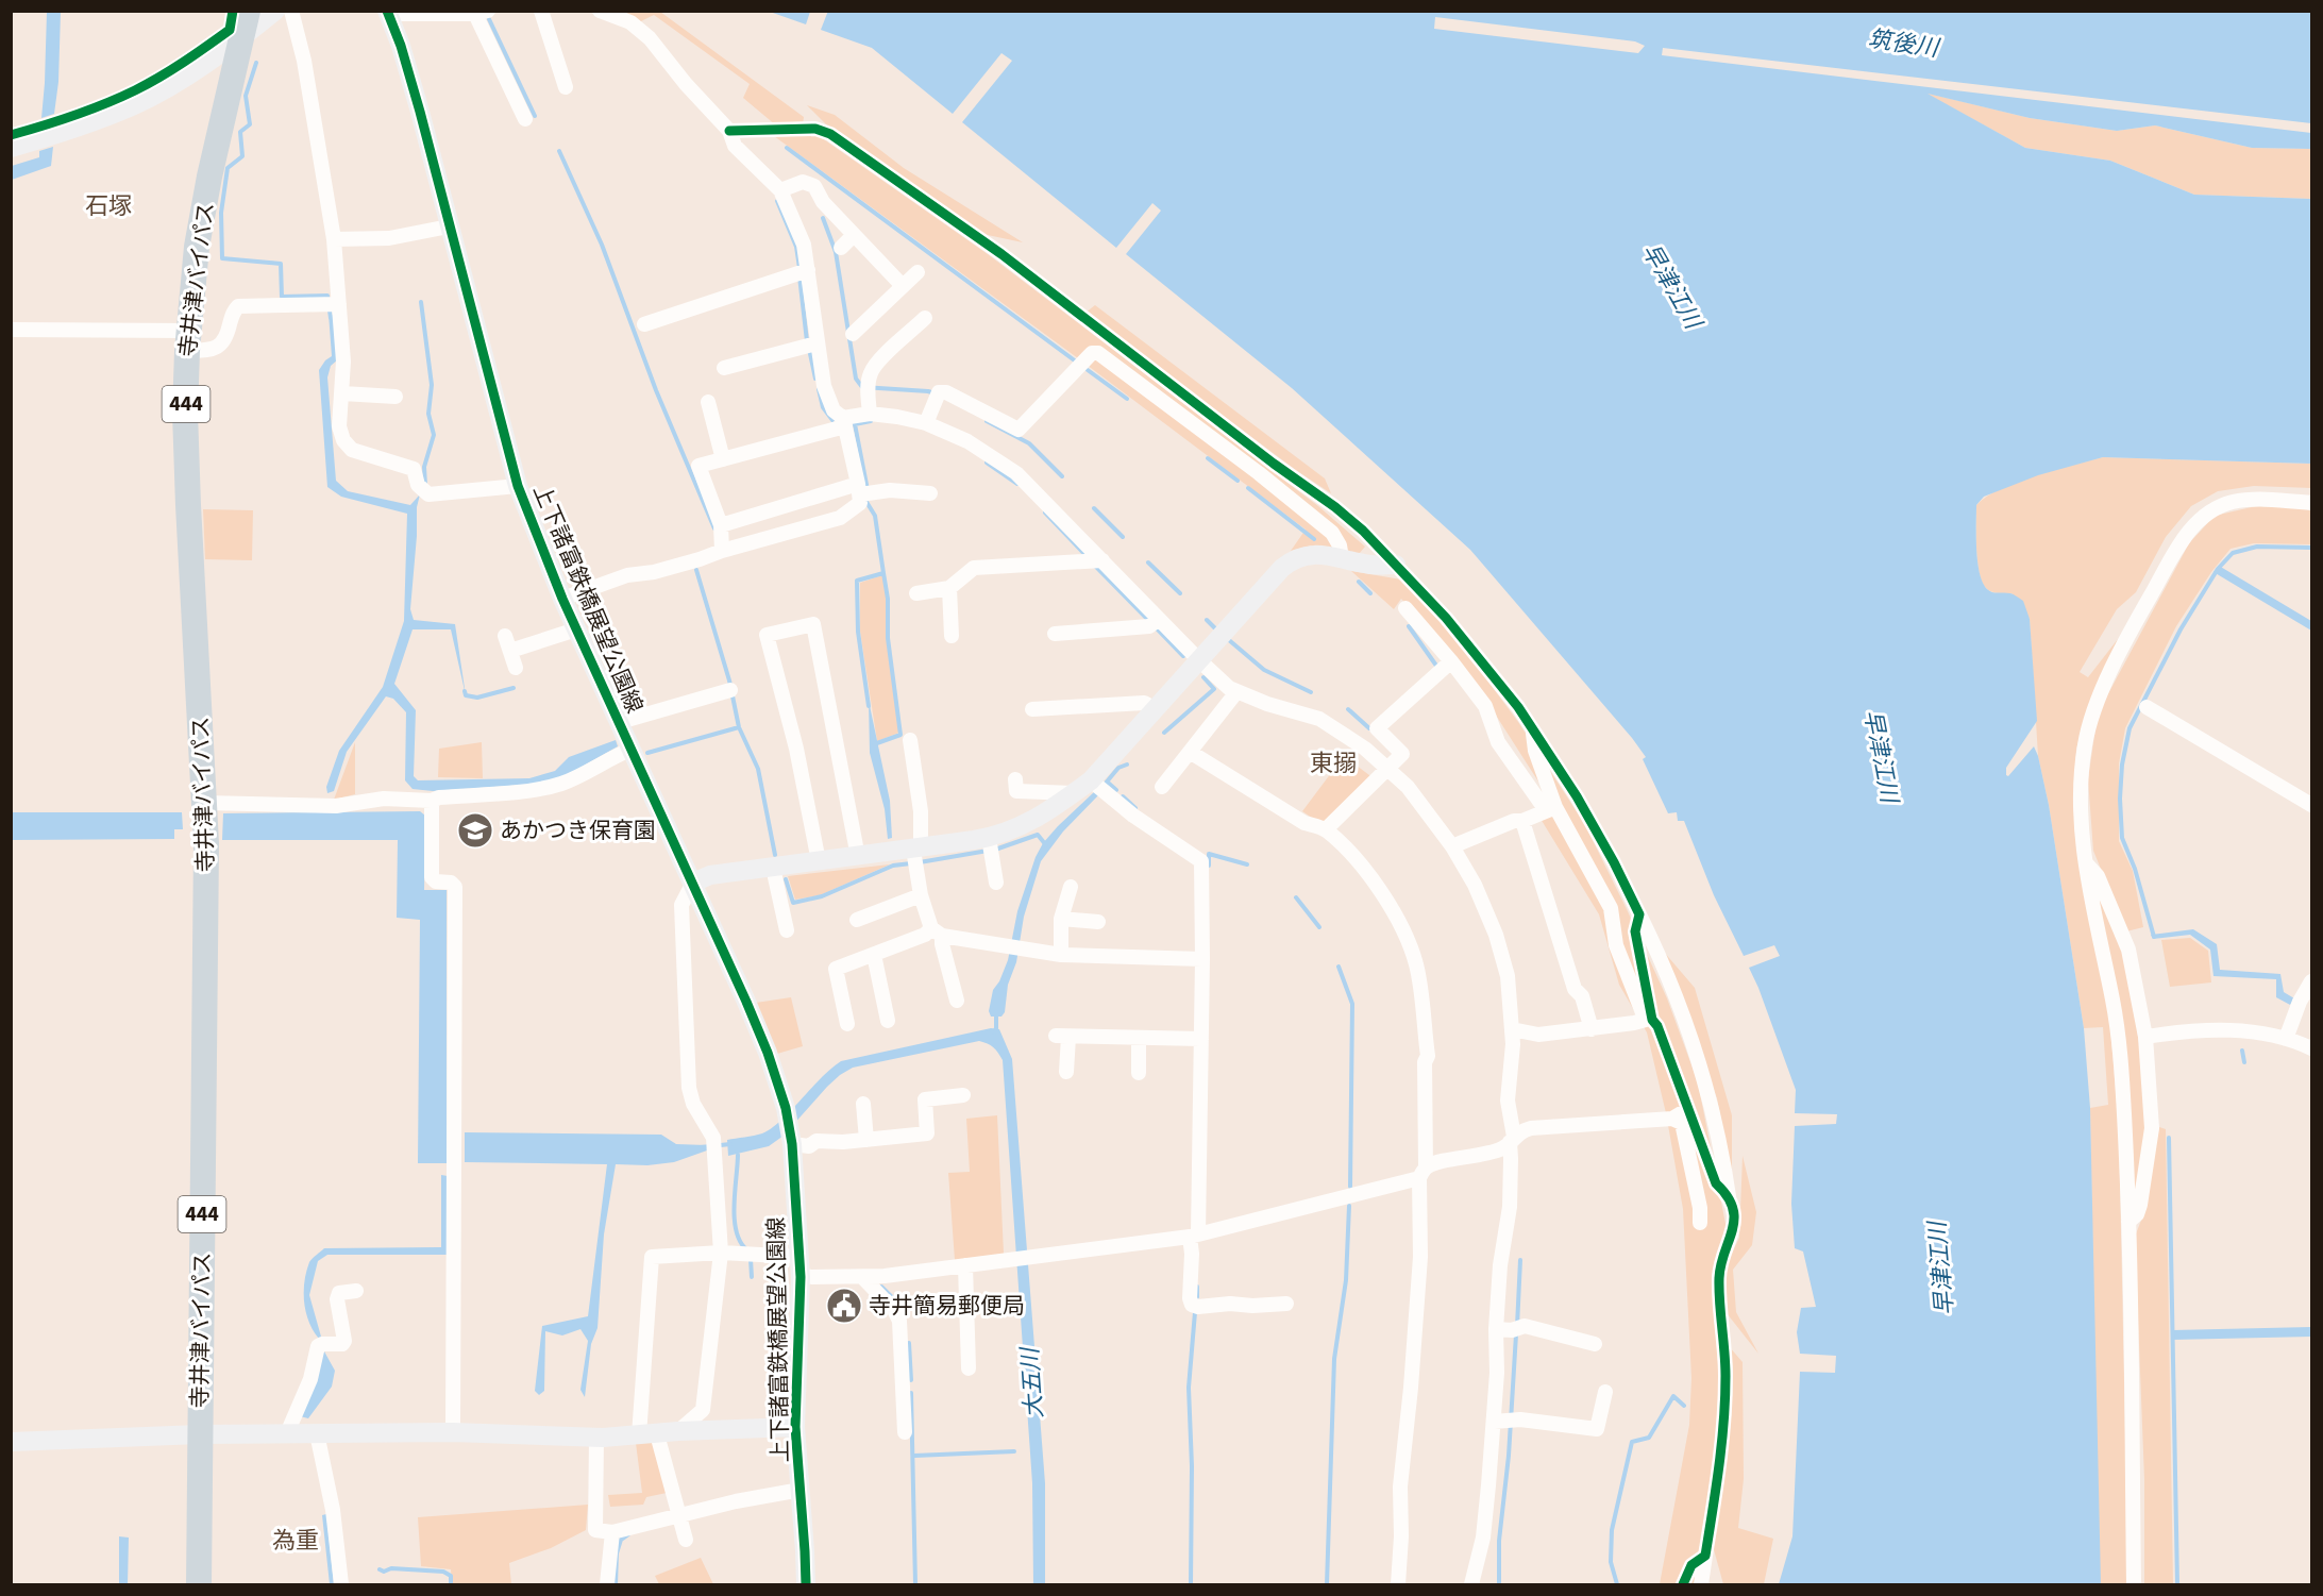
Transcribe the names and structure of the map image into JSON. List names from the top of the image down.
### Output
{
  "streets": {
    "highway": ["寺井津バイパス", "444"],
    "street": ["上下諸富鉄橋展望公園線"]
  },
  "districts": ["石塚", "東搦", "為重"],
  "water": ["筑後川", "早津江川", "大五川"],
  "places": {
    "school or university": ["あかつき保育園"],
    "public building": ["寺井簡易郵便局"]
  }
}
